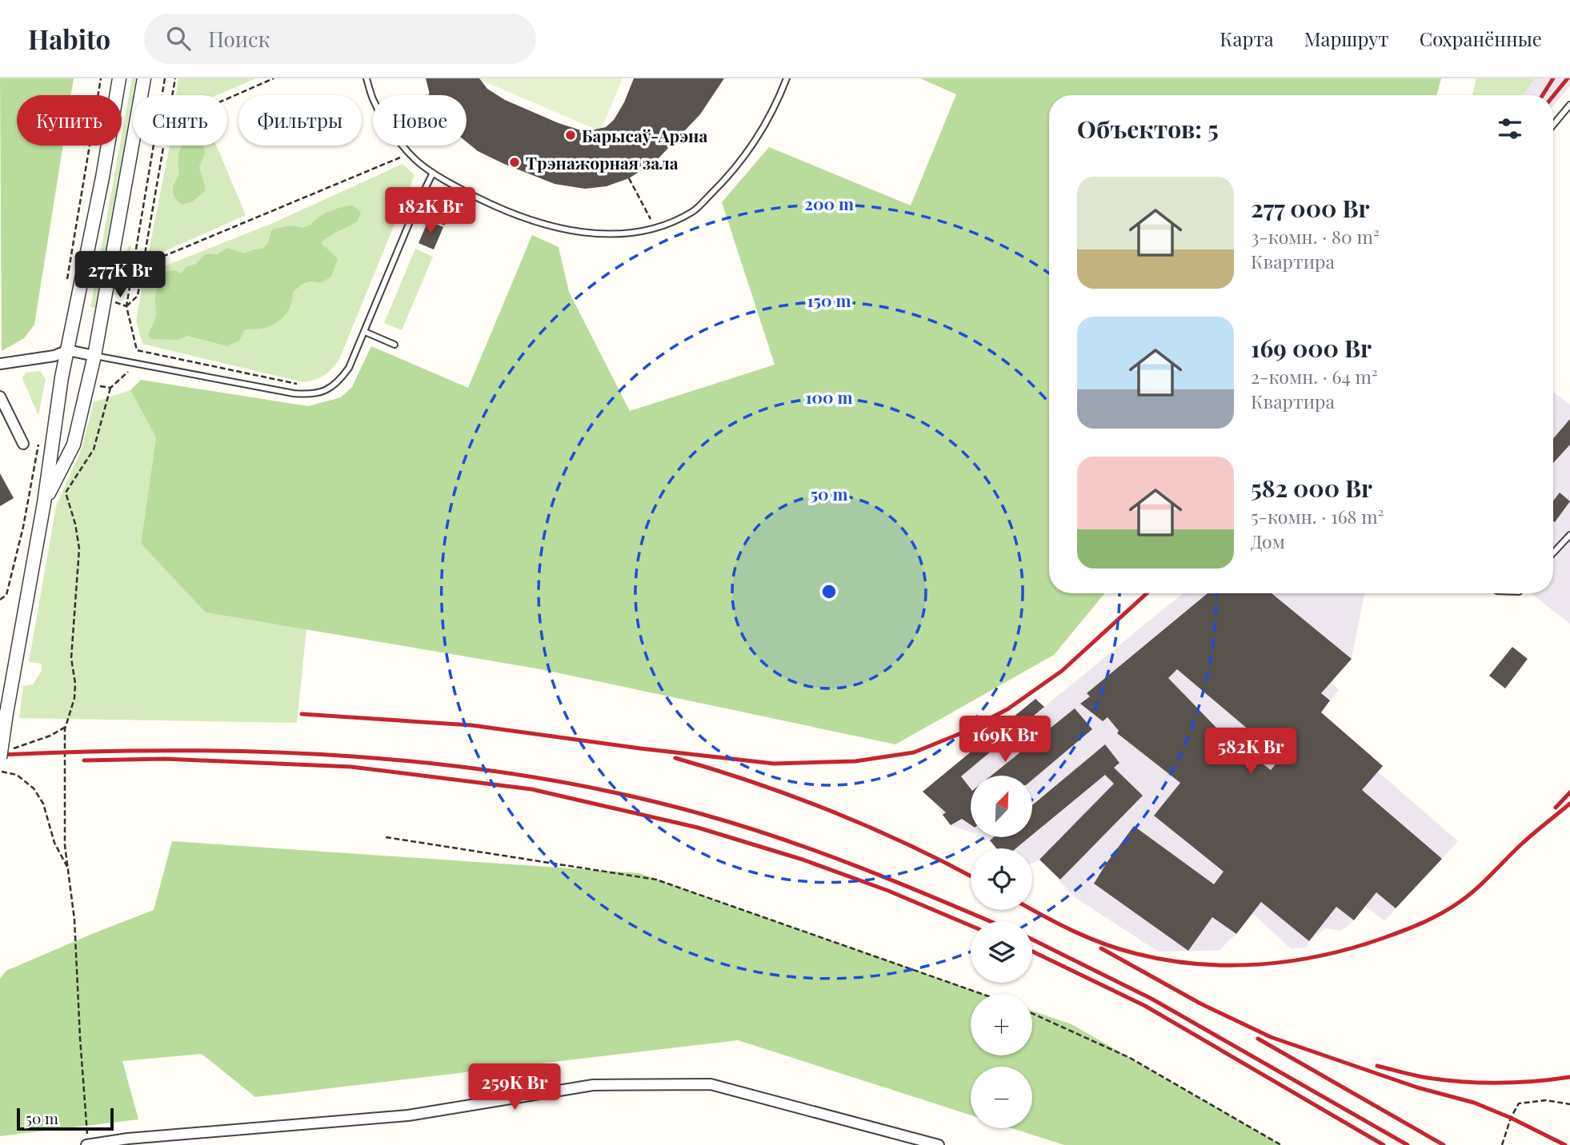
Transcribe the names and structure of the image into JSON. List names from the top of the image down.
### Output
{
  "places": ["Барысаў-Арэна", "Трэнажорная зала"],
  "scale_bar": "50 m",
  "north": "top right",
  "page": {
    "header": "Habito",
    "search": "Поиск",
    "nav": ["Карта", "Маршрут", "Сохранённые"],
    "chip": [
      "Купить",
      "Снять",
      "Фильтры",
      "Новое"
    ],
    "heading": "Объектов: 5",
    "list": [
      {
        "name": "277 000 Br",
        "note": "3-комн. · 80 m² · Квартира"
      },
      {
        "name": "169 000 Br",
        "note": "2-комн. · 64 m² · Квартира"
      },
      {
        "name": "582 000 Br",
        "note": "5-комн. · 168 m² · Дом"
      }
    ],
    "price": [
      "182K Br",
      "277K Br",
      "169K Br",
      "582K Br",
      "259K Br"
    ],
    "map_buttons": ["+", "−"],
    "scale": "50 m"
  },
  "rings": [
    "200 m",
    "150 m",
    "100 m",
    "50 m"
  ]
}
